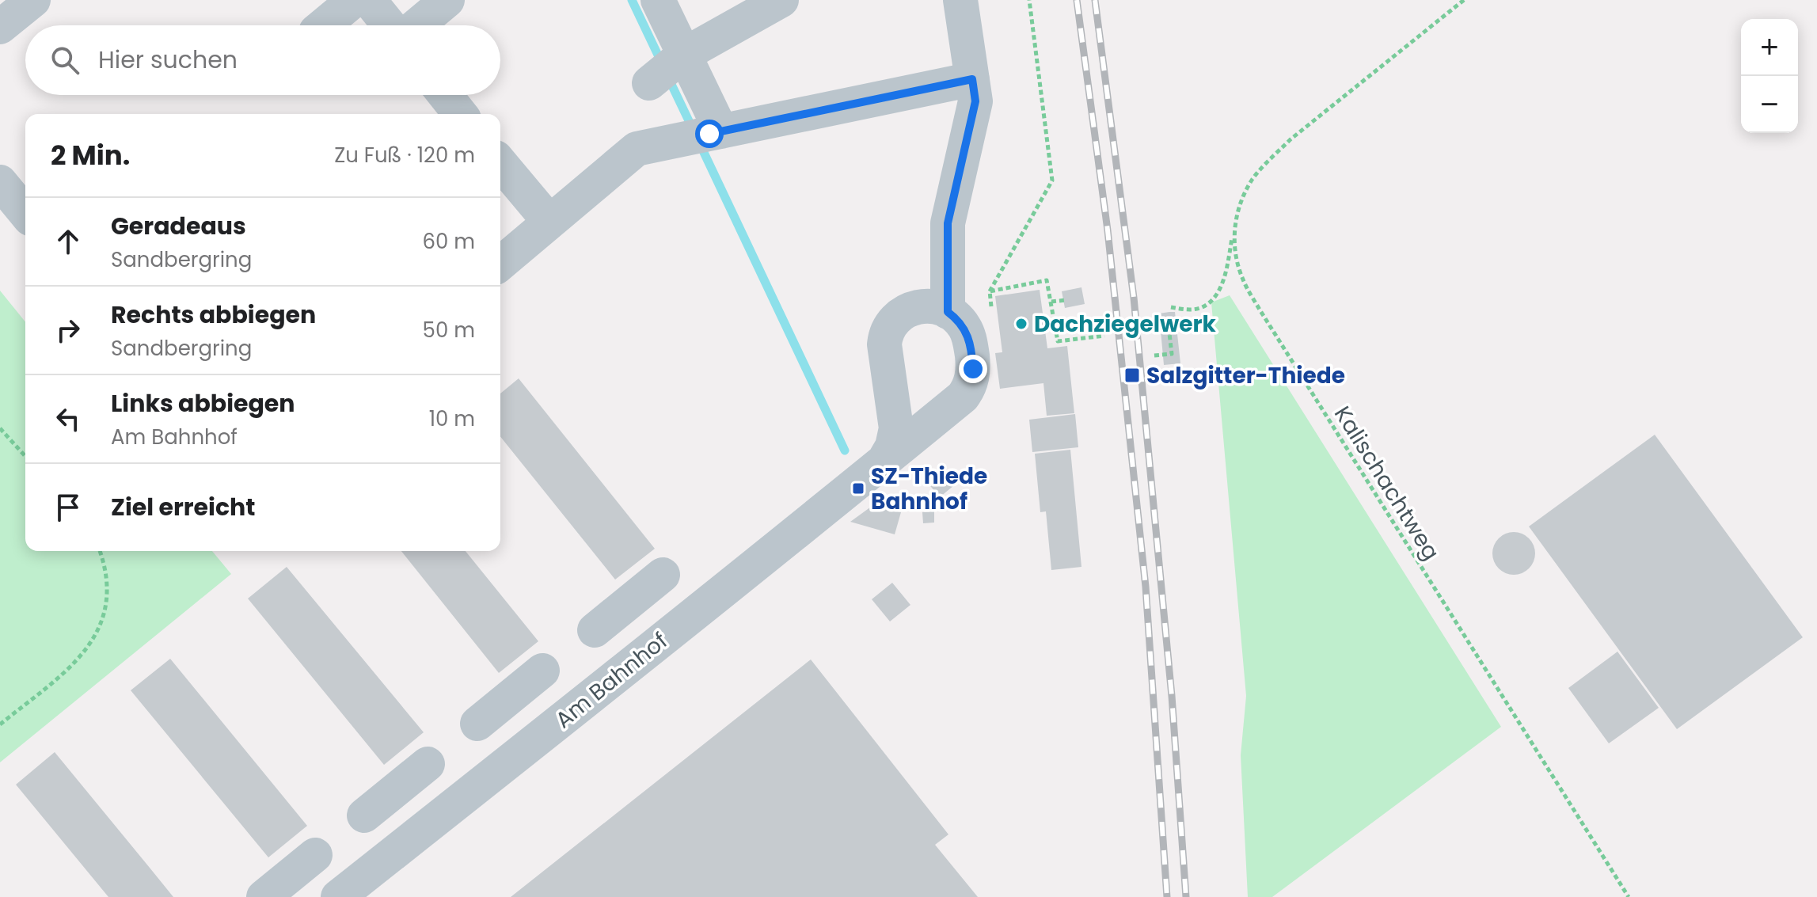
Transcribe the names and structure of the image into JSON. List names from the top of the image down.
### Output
{
  "streets": {
    "street": ["Am Bahnhof"],
    "path": ["Kalischachtweg"]
  },
  "places": {
    "other": ["Dachziegelwerk"],
    "transit": ["Salzgitter-Thiede", "SZ-Thiede Bahnhof"]
  },
  "page": {
    "map_buttons": ["+", "−"],
    "search": "Hier suchen",
    "heading": ["2 Min.", "Zu Fuß · 120 m"],
    "list": [
      ["Geradeaus", "Sandbergring", "60 m"],
      ["Rechts abbiegen", "Sandbergring", "50 m"],
      ["Links abbiegen", "Am Bahnhof", "10 m"],
      "Ziel erreicht"
    ]
  }
}
